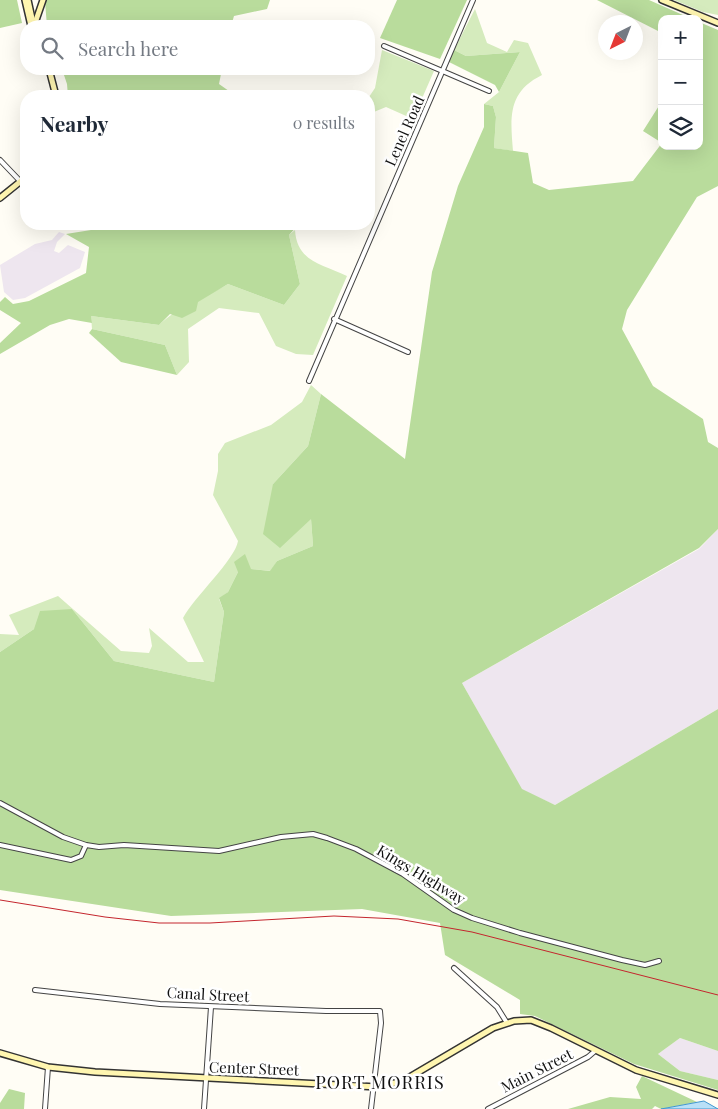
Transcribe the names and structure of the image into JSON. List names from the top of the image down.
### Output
{
  "streets": {
    "main road": ["Center Street"],
    "street": [
      "Lenel Road",
      "Kings Highway",
      "Canal Street",
      "Main Street"
    ]
  },
  "crossings": [
    ["Canal Street", "Center Street"],
    ["Center Street", "Main Street"]
  ],
  "districts": ["PORT MORRIS"],
  "north": "bottom left",
  "page": {
    "map_buttons": ["+", "−"],
    "search": "Search here",
    "heading": ["Nearby", "0 results"]
  }
}
